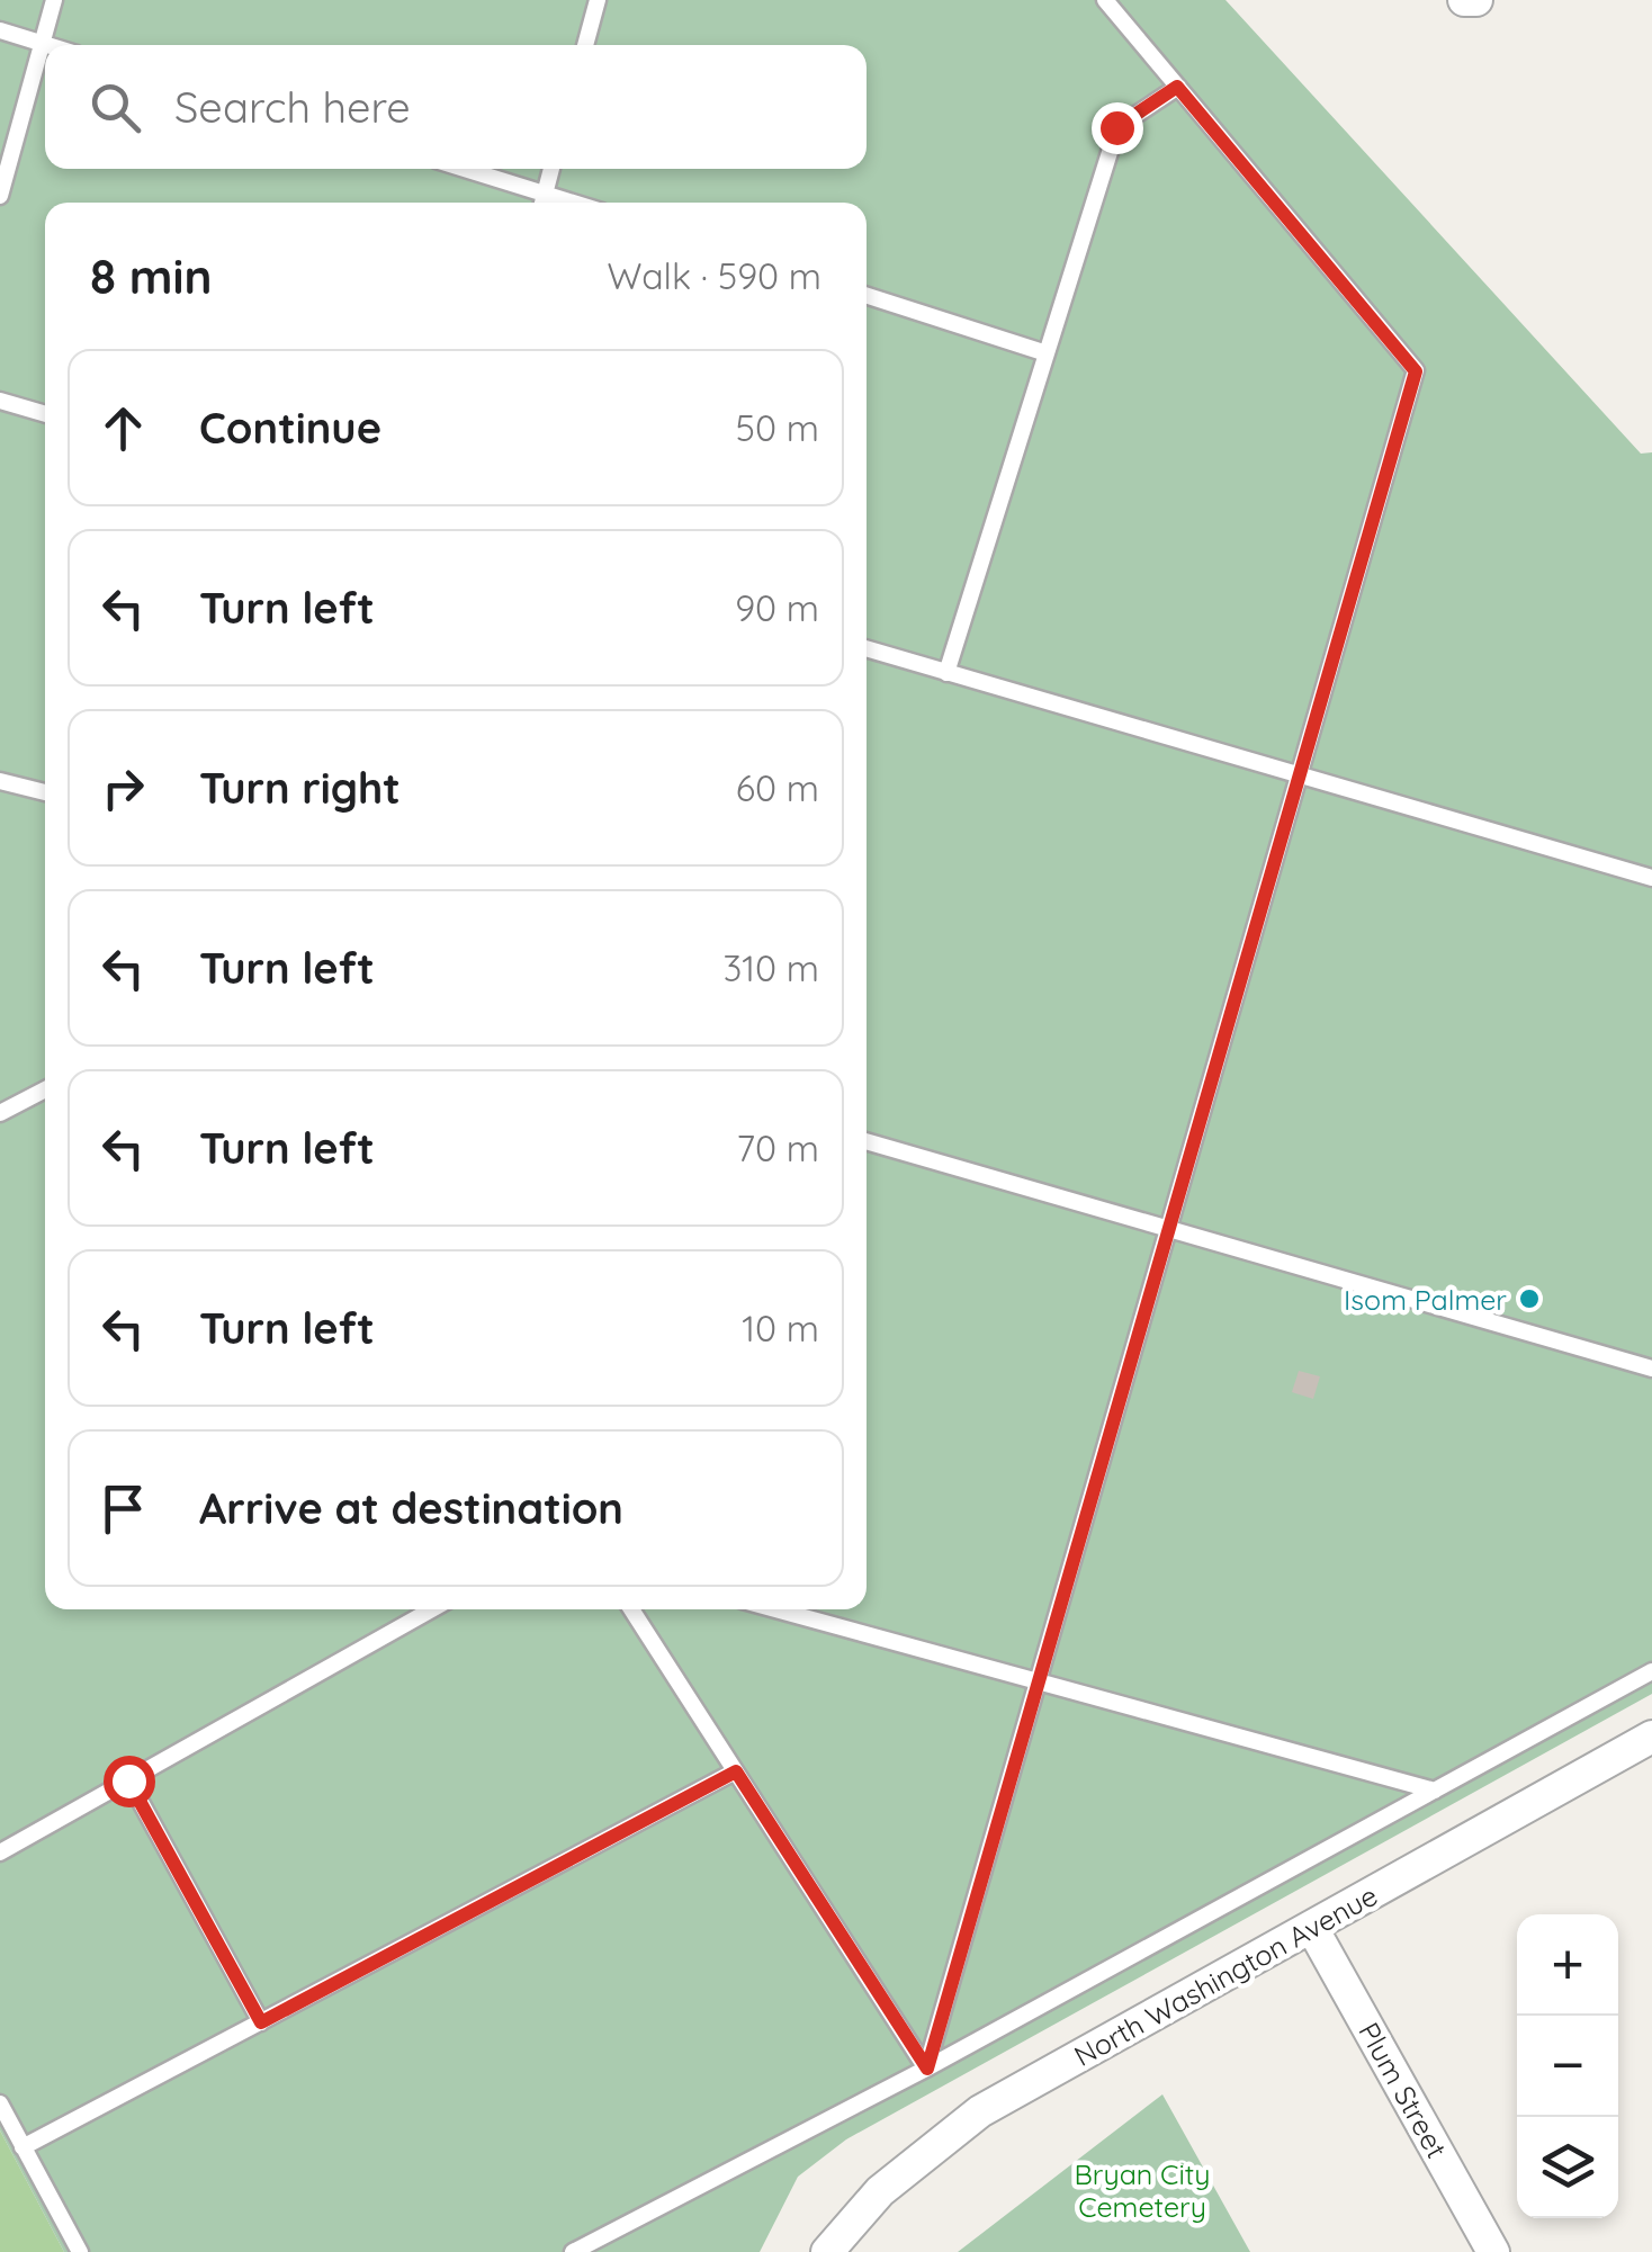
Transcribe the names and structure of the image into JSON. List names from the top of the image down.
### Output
{
  "streets": {
    "street": ["North Washington Avenue", "Plum Street"]
  },
  "crossings": [
    ["North Washington Avenue", "Plum Street"]
  ],
  "parks": ["Bryan City Cemetery"],
  "places": ["Isom Palmer"],
  "page": {
    "search": "Search here",
    "heading": ["8 min", "Walk · 590 m"],
    "list": [
      ["Continue", "50 m"],
      ["Turn left", "90 m"],
      ["Turn right", "60 m"],
      ["Turn left", "310 m"],
      ["Turn left", "70 m"],
      ["Turn left", "10 m"],
      "Arrive at destination"
    ],
    "map_buttons": ["+", "−"]
  }
}
